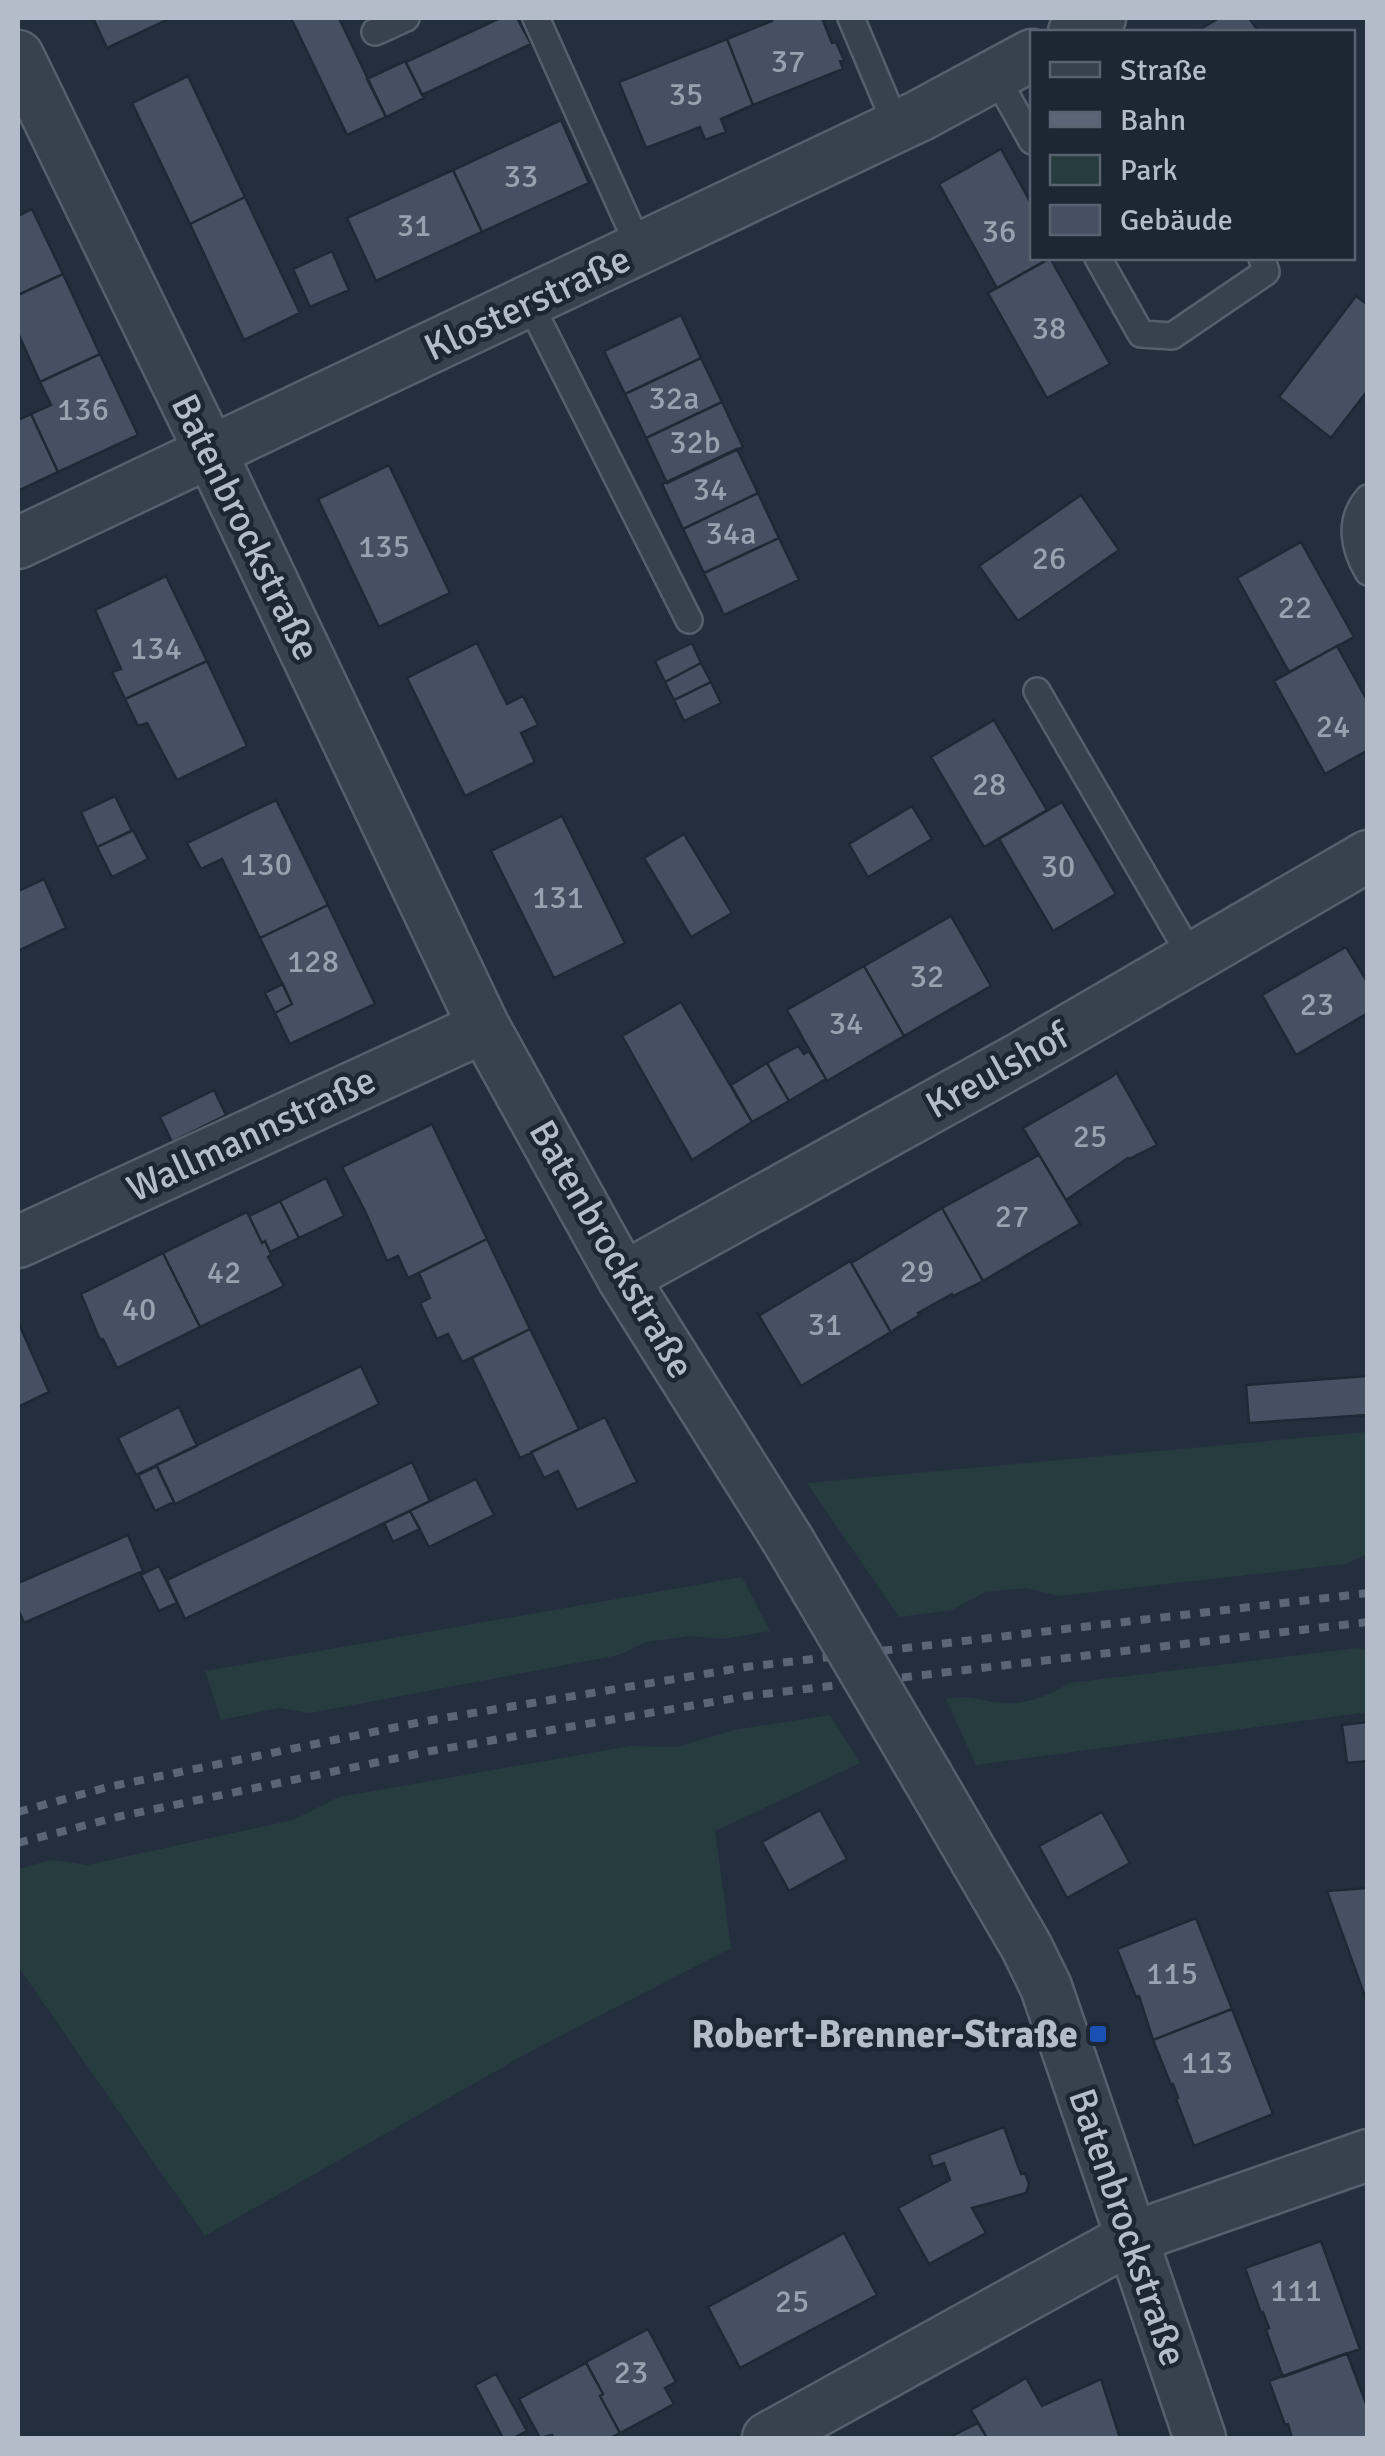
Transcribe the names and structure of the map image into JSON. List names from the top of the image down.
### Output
{
  "streets": {
    "street": [
      "Klosterstraße",
      "Batenbrockstraße",
      "Kreulshof",
      "Wallmannstraße"
    ]
  },
  "crossings": [
    ["Klosterstraße", "Batenbrockstraße"],
    ["Batenbrockstraße", "Kreulshof"],
    ["Batenbrockstraße", "Wallmannstraße"]
  ],
  "places": {
    "transit": ["Robert-Brenner-Straße"]
  },
  "house_numbers": [
    "37",
    "35",
    "33",
    "31",
    "36",
    "38",
    "32a",
    "136",
    "32b",
    "34",
    "34a",
    "135",
    "26",
    "22",
    "134",
    "24",
    "28",
    "130",
    "30",
    "131",
    "128",
    "32",
    "23",
    "34",
    "25",
    "27",
    "29",
    "42",
    "40",
    "31",
    "115",
    "113",
    "111",
    "25",
    "23"
  ],
  "legend": [
    "Straße",
    "Bahn",
    "Park",
    "Gebäude"
  ]
}
